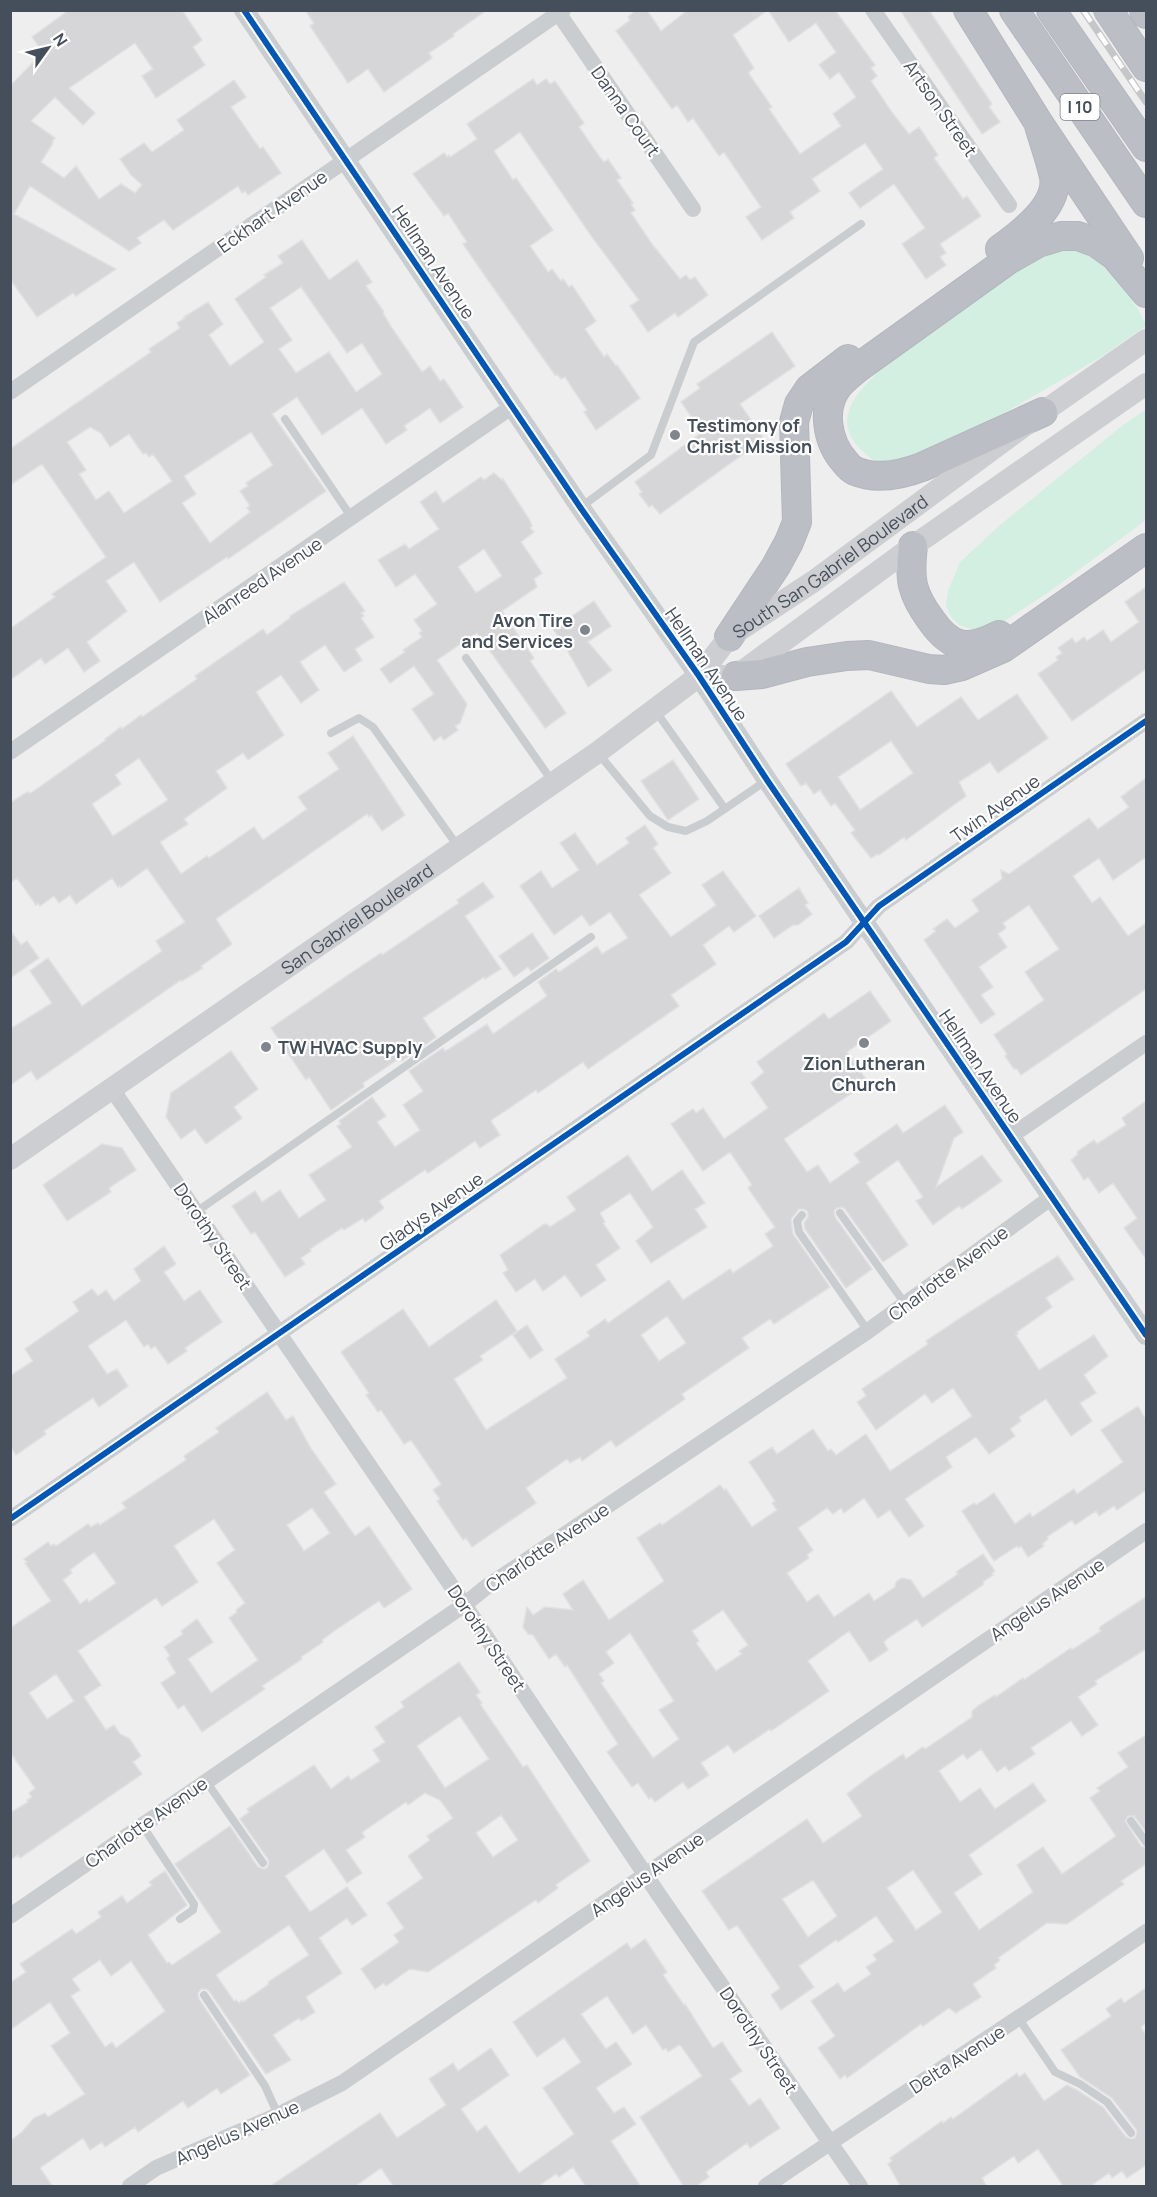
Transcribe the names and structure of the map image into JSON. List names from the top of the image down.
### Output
{
  "streets": {
    "highway": ["I 10"],
    "main road": ["South San Gabriel Boulevard", "San Gabriel Boulevard"],
    "street": [
      "Artson Street",
      "Danna Court",
      "Eckhart Avenue",
      "Hellman Avenue",
      "Alanreed Avenue",
      "Twin Avenue",
      "Gladys Avenue",
      "Dorothy Street",
      "Charlotte Avenue",
      "Angelus Avenue",
      "Delta Avenue"
    ]
  },
  "crossings": [
    ["Danna Court", "Eckhart Avenue"],
    ["Eckhart Avenue", "Hellman Avenue"],
    ["Hellman Avenue", "South San Gabriel Boulevard"],
    ["Hellman Avenue", "Alanreed Avenue"],
    ["Hellman Avenue", "Twin Avenue"],
    ["Hellman Avenue", "San Gabriel Boulevard"],
    ["Hellman Avenue", "Gladys Avenue"],
    ["Hellman Avenue", "Charlotte Avenue"],
    ["South San Gabriel Boulevard", "San Gabriel Boulevard"],
    ["Twin Avenue", "Gladys Avenue"],
    ["San Gabriel Boulevard", "Dorothy Street"],
    ["Gladys Avenue", "Dorothy Street"],
    ["Dorothy Street", "Charlotte Avenue"],
    ["Dorothy Street", "Angelus Avenue"],
    ["Dorothy Street", "Delta Avenue"]
  ],
  "places": [
    "Testimony of Christ Mission",
    "Avon Tire and Services",
    "Zion Lutheran Church",
    "TW HVAC Supply"
  ],
  "north": "top right"
}
